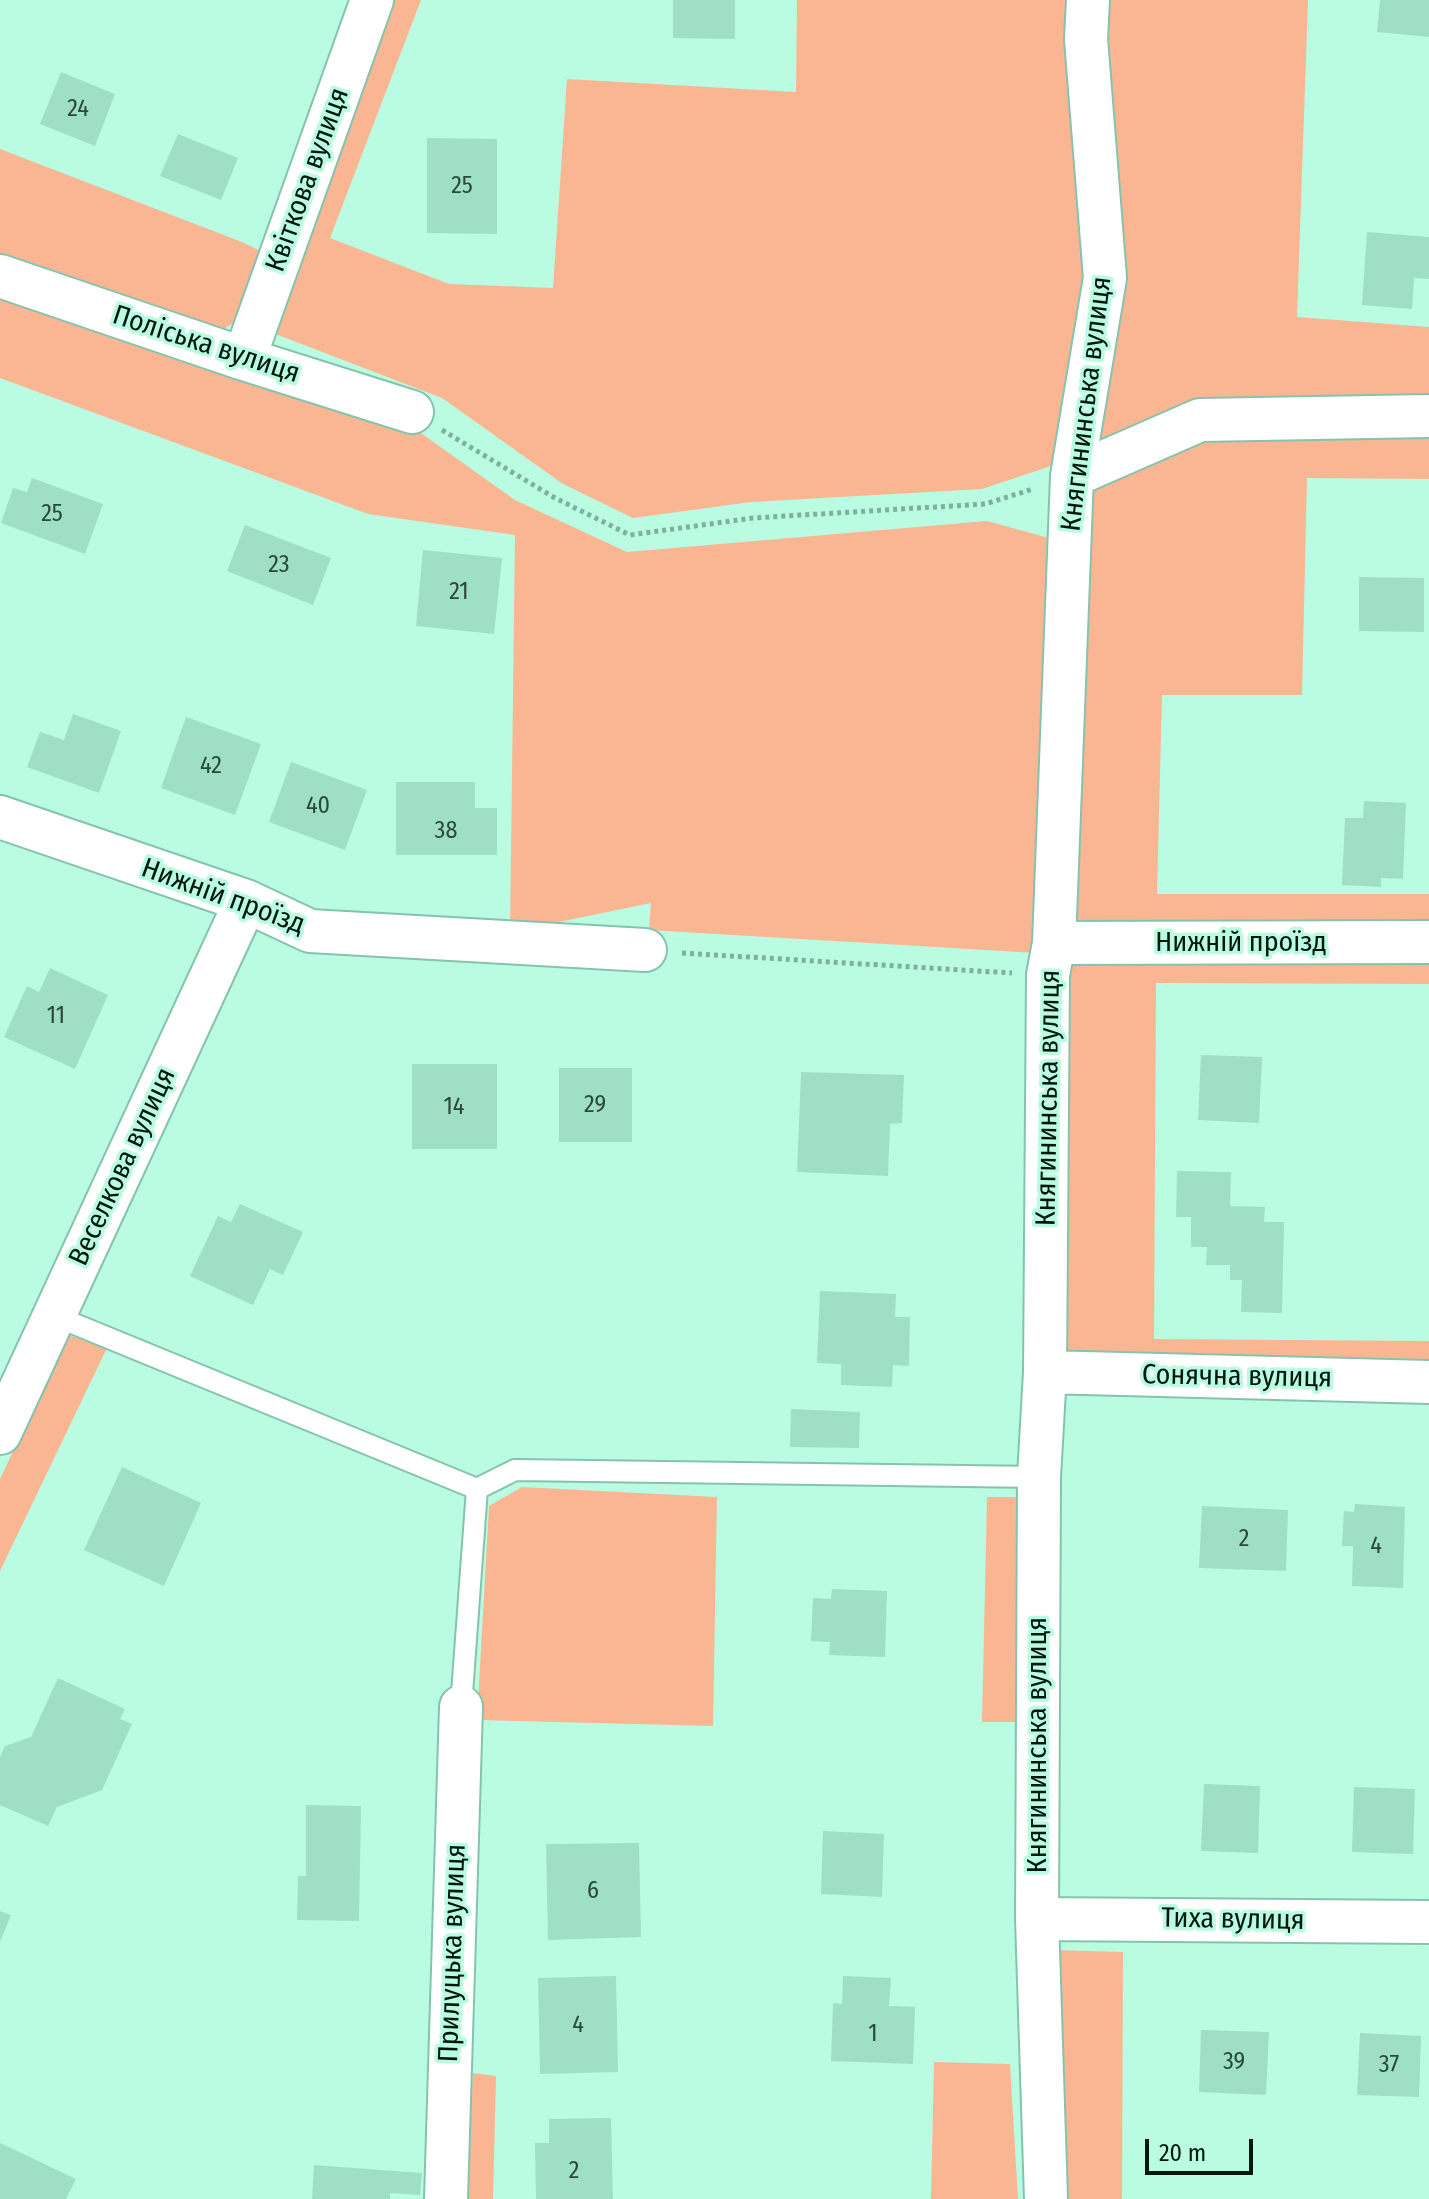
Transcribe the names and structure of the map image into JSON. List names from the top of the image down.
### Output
{
  "streets": {
    "street": [
      "Квіткова вулиця",
      "Поліська вулиця",
      "Княгининська вулиця",
      "Нижній проїзд",
      "Веселкова вулиця",
      "Сонячна вулиця",
      "Тиха вулиця",
      "Прилуцька вулиця"
    ]
  },
  "crossings": [
    ["Квіткова вулиця", "Поліська вулиця"],
    ["Княгининська вулиця", "Нижній проїзд"],
    ["Княгининська вулиця", "Сонячна вулиця"],
    ["Княгининська вулиця", "Тиха вулиця"],
    ["Нижній проїзд", "Веселкова вулиця"]
  ],
  "house_numbers": [
    "24",
    "25",
    "25",
    "23",
    "21",
    "42",
    "40",
    "38",
    "11",
    "29",
    "14",
    "2",
    "4",
    "6",
    "4",
    "1",
    "39",
    "37",
    "2"
  ],
  "scale_bar": "20 m"
}
